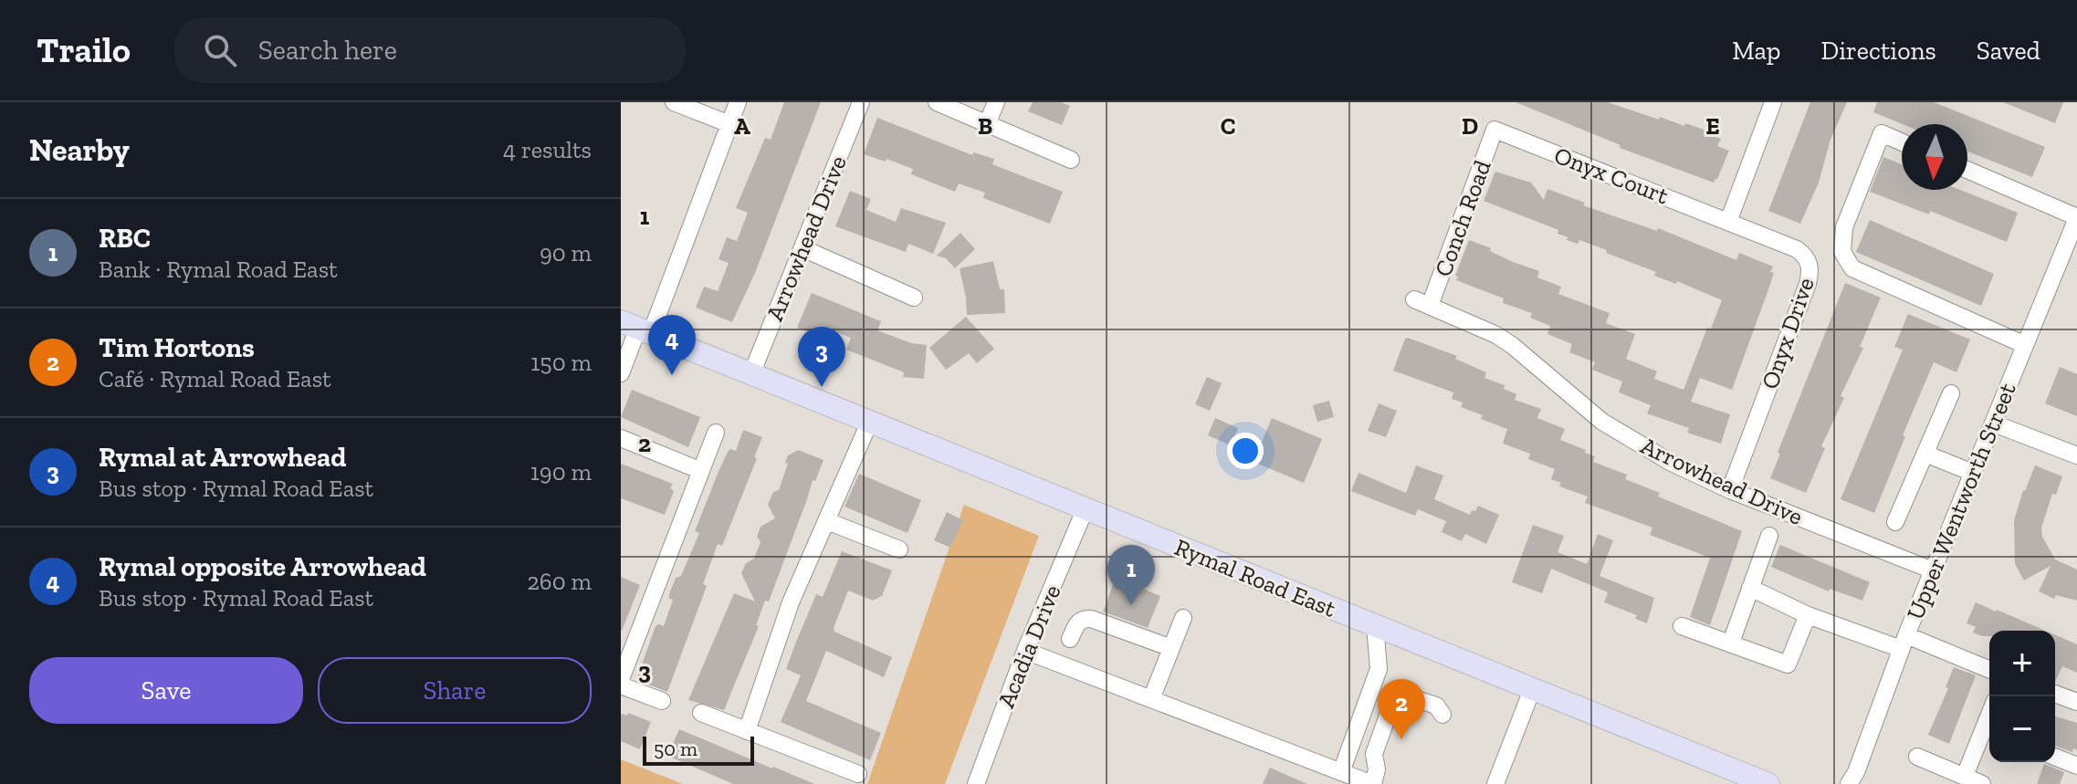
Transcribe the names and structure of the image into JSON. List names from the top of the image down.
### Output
{
  "streets": {
    "main road": ["Rymal Road East"],
    "street": [
      "Onyx Court",
      "Conch Road",
      "Arrowhead Drive",
      "Onyx Drive",
      "Upper Wentworth Street",
      "Acadia Drive"
    ]
  },
  "crossings": [
    ["Onyx Court", "Conch Road"],
    ["Onyx Court", "Onyx Drive"],
    ["Conch Road", "Arrowhead Drive"],
    ["Arrowhead Drive", "Onyx Drive"],
    ["Arrowhead Drive", "Upper Wentworth Street"],
    ["Arrowhead Drive", "Rymal Road East"],
    ["Rymal Road East", "Acadia Drive"]
  ],
  "scale_bar": "50 m",
  "north": "bottom",
  "page": {
    "header": "Trailo",
    "search": "Search here",
    "nav": ["Map", "Directions", "Saved"],
    "heading": ["Nearby", "4 results"],
    "list": [
      {
        "mark": "1",
        "name": "RBC",
        "note": "Bank · Rymal Road East",
        "value": "90 m"
      },
      {
        "mark": "2",
        "name": "Tim Hortons",
        "note": "Café · Rymal Road East",
        "value": "150 m"
      },
      {
        "mark": "3",
        "name": "Rymal at Arrowhead",
        "note": "Bus stop · Rymal Road East",
        "value": "190 m"
      },
      {
        "mark": "4",
        "name": "Rymal opposite Arrowhead",
        "note": "Bus stop · Rymal Road East",
        "value": "260 m"
      }
    ],
    "pins": [
      "4",
      "3",
      "1",
      "2"
    ],
    "map_buttons": ["+", "−"],
    "buttons": ["Save", "Share"],
    "scale": "50 m"
  },
  "grid": {
    "columns": [
      "A",
      "B",
      "C",
      "D",
      "E"
    ],
    "rows": ["1", "2", "3"]
  }
}
